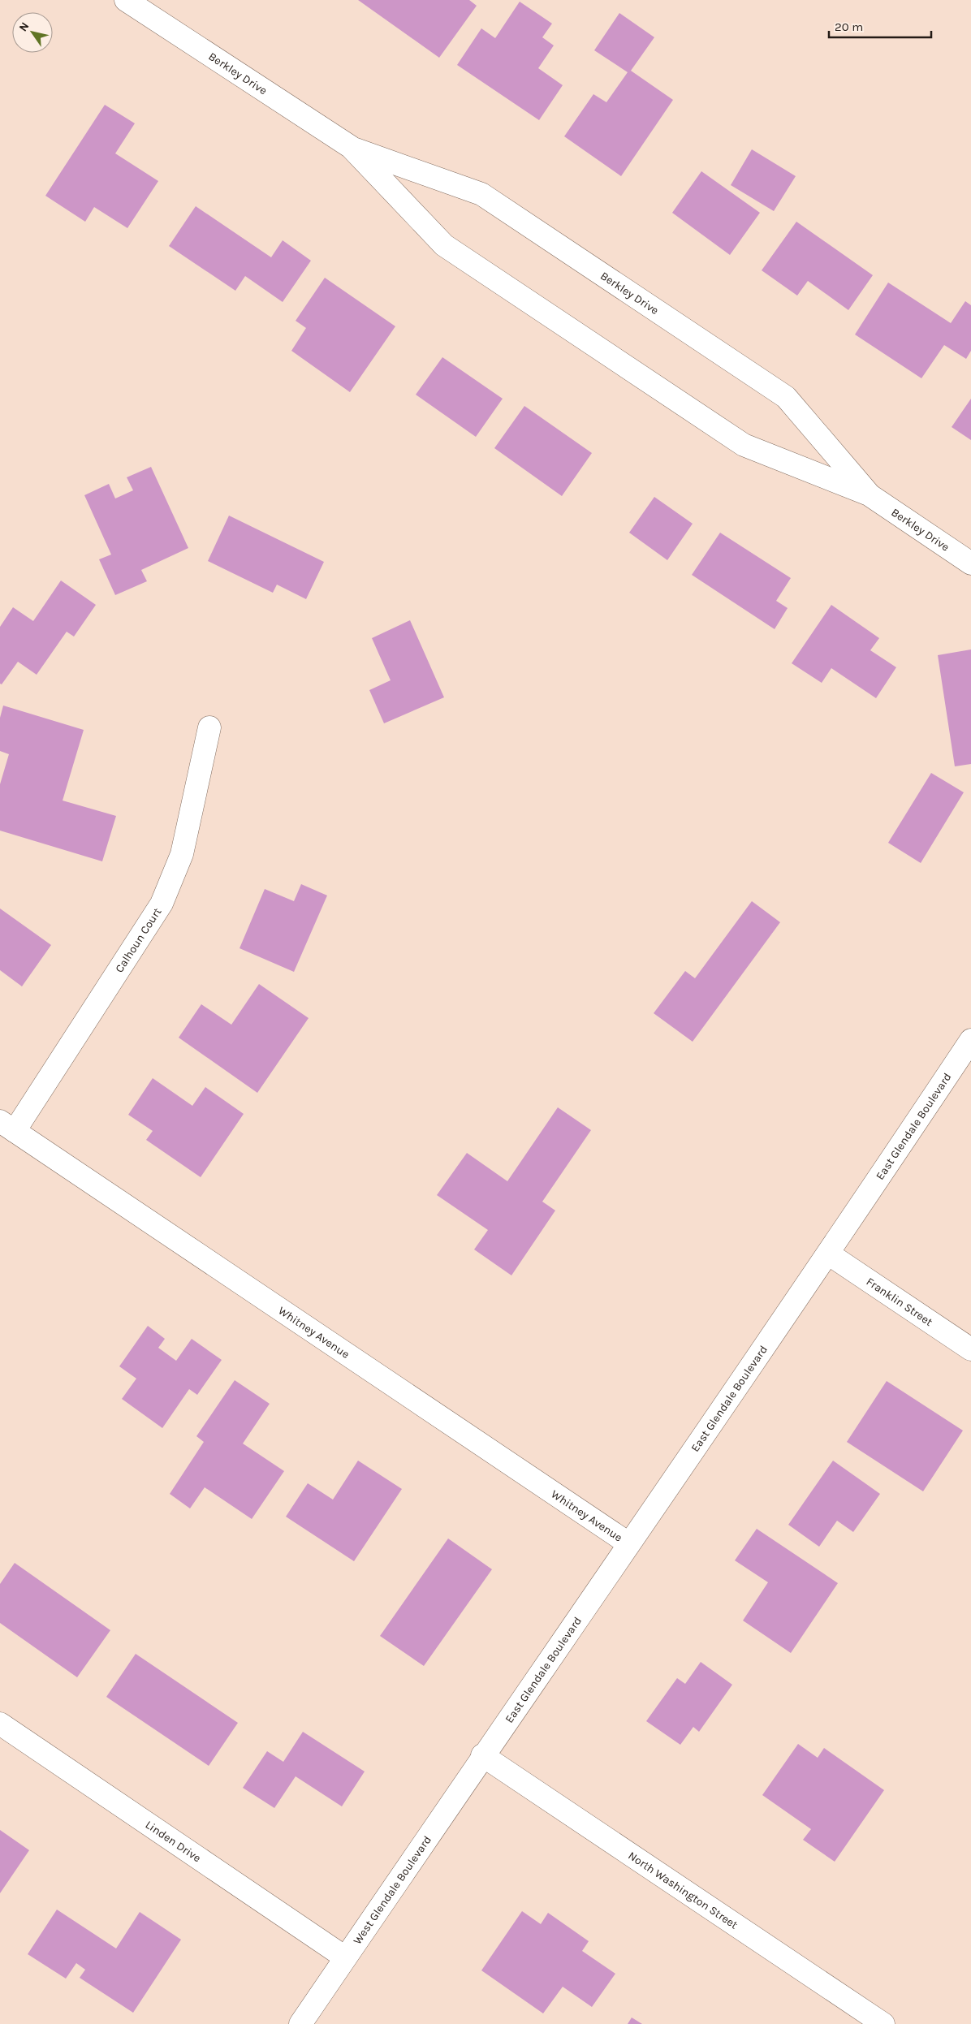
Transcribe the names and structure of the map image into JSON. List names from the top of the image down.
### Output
{
  "streets": {
    "street": [
      "Berkley Drive",
      "Calhoun Court",
      "East Glendale Boulevard",
      "Franklin Street",
      "Whitney Avenue",
      "Linden Drive",
      "West Glendale Boulevard",
      "North Washington Street"
    ]
  },
  "crossings": [
    ["Calhoun Court", "Whitney Avenue"],
    ["East Glendale Boulevard", "Franklin Street"],
    ["East Glendale Boulevard", "Whitney Avenue"],
    ["East Glendale Boulevard", "West Glendale Boulevard"],
    ["East Glendale Boulevard", "North Washington Street"],
    ["Linden Drive", "West Glendale Boulevard"],
    ["West Glendale Boulevard", "North Washington Street"]
  ],
  "scale_bar": "20 m",
  "north": "top left"
}
